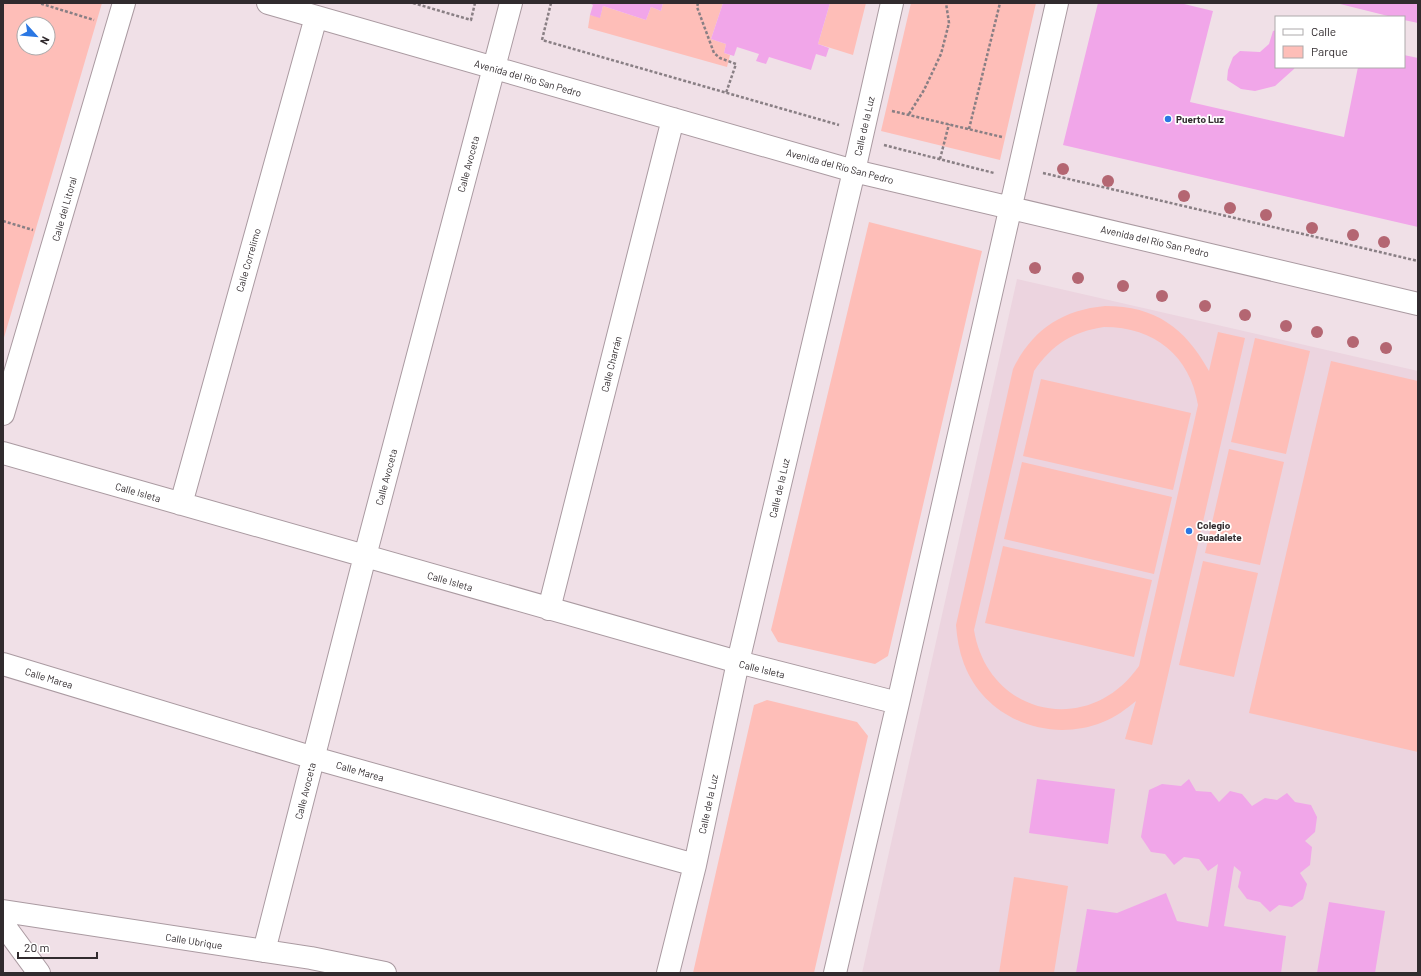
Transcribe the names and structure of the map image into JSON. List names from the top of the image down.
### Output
{
  "streets": {
    "street": [
      "Avenida del Río San Pedro",
      "Calle de la Luz",
      "Calle Avoceta",
      "Calle del Litoral",
      "Calle Correlimo",
      "Calle Charrán",
      "Calle Isleta",
      "Calle Marea",
      "Calle Ubrique"
    ]
  },
  "crossings": [
    ["Avenida del Río San Pedro", "Calle de la Luz"],
    ["Avenida del Río San Pedro", "Calle Avoceta"],
    ["Avenida del Río San Pedro", "Calle Correlimo"],
    ["Avenida del Río San Pedro", "Calle Charrán"],
    ["Calle de la Luz", "Calle Isleta"],
    ["Calle de la Luz", "Calle Marea"],
    ["Calle Avoceta", "Calle Isleta"],
    ["Calle Avoceta", "Calle Marea"],
    ["Calle Avoceta", "Calle Ubrique"],
    ["Calle Correlimo", "Calle Isleta"],
    ["Calle Charrán", "Calle Isleta"]
  ],
  "places": ["Puerto Luz", "Colegio Guadalete"],
  "legend": ["Calle", "Parque"],
  "scale_bar": "20 m",
  "north": "bottom right"
}
